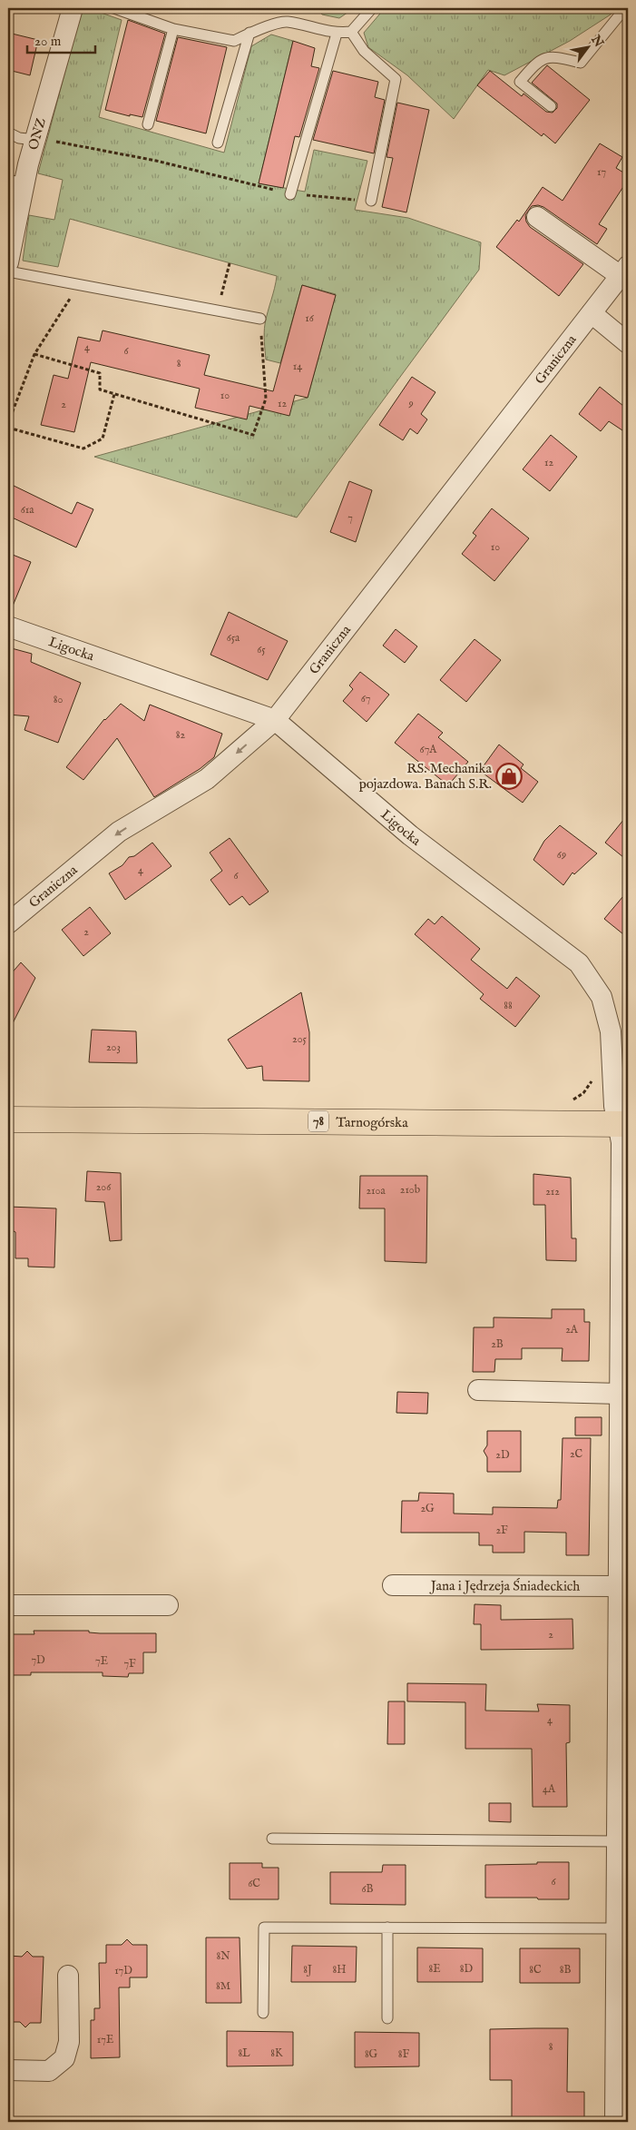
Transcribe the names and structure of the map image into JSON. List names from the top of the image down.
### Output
{
  "streets": {
    "main road": ["78", "Tarnogórska"],
    "street": [
      "ONZ",
      "Graniczna",
      "Ligocka",
      "Jana i Jędrzeja Śniadeckich"
    ]
  },
  "crossings": [
    ["Graniczna", "Ligocka"],
    ["Ligocka", "Tarnogórska"]
  ],
  "one_way": ["Graniczna"],
  "places": {
    "shop": ["RS. Mechanika pojazdowa. Banach S.R."]
  },
  "house_numbers": [
    "17",
    "16",
    "4",
    "6",
    "8",
    "14",
    "10",
    "12",
    "9",
    "2",
    "12",
    "61a",
    "7",
    "10",
    "65a",
    "65",
    "67",
    "80",
    "82",
    "67A",
    "69",
    "4",
    "6",
    "2",
    "88",
    "205",
    "203",
    "206",
    "210b",
    "210a",
    "212",
    "2A",
    "2B",
    "2C",
    "2D",
    "2G",
    "2F",
    "2",
    "7D",
    "7E",
    "7F",
    "4",
    "4A",
    "6",
    "6C",
    "6B",
    "8N",
    "8E",
    "8D",
    "8J",
    "8H",
    "8C",
    "8B",
    "17D",
    "8M",
    "17E",
    "8",
    "8L",
    "8K",
    "8G",
    "8F"
  ],
  "scale_bar": "20 m",
  "north": "top right"
}
